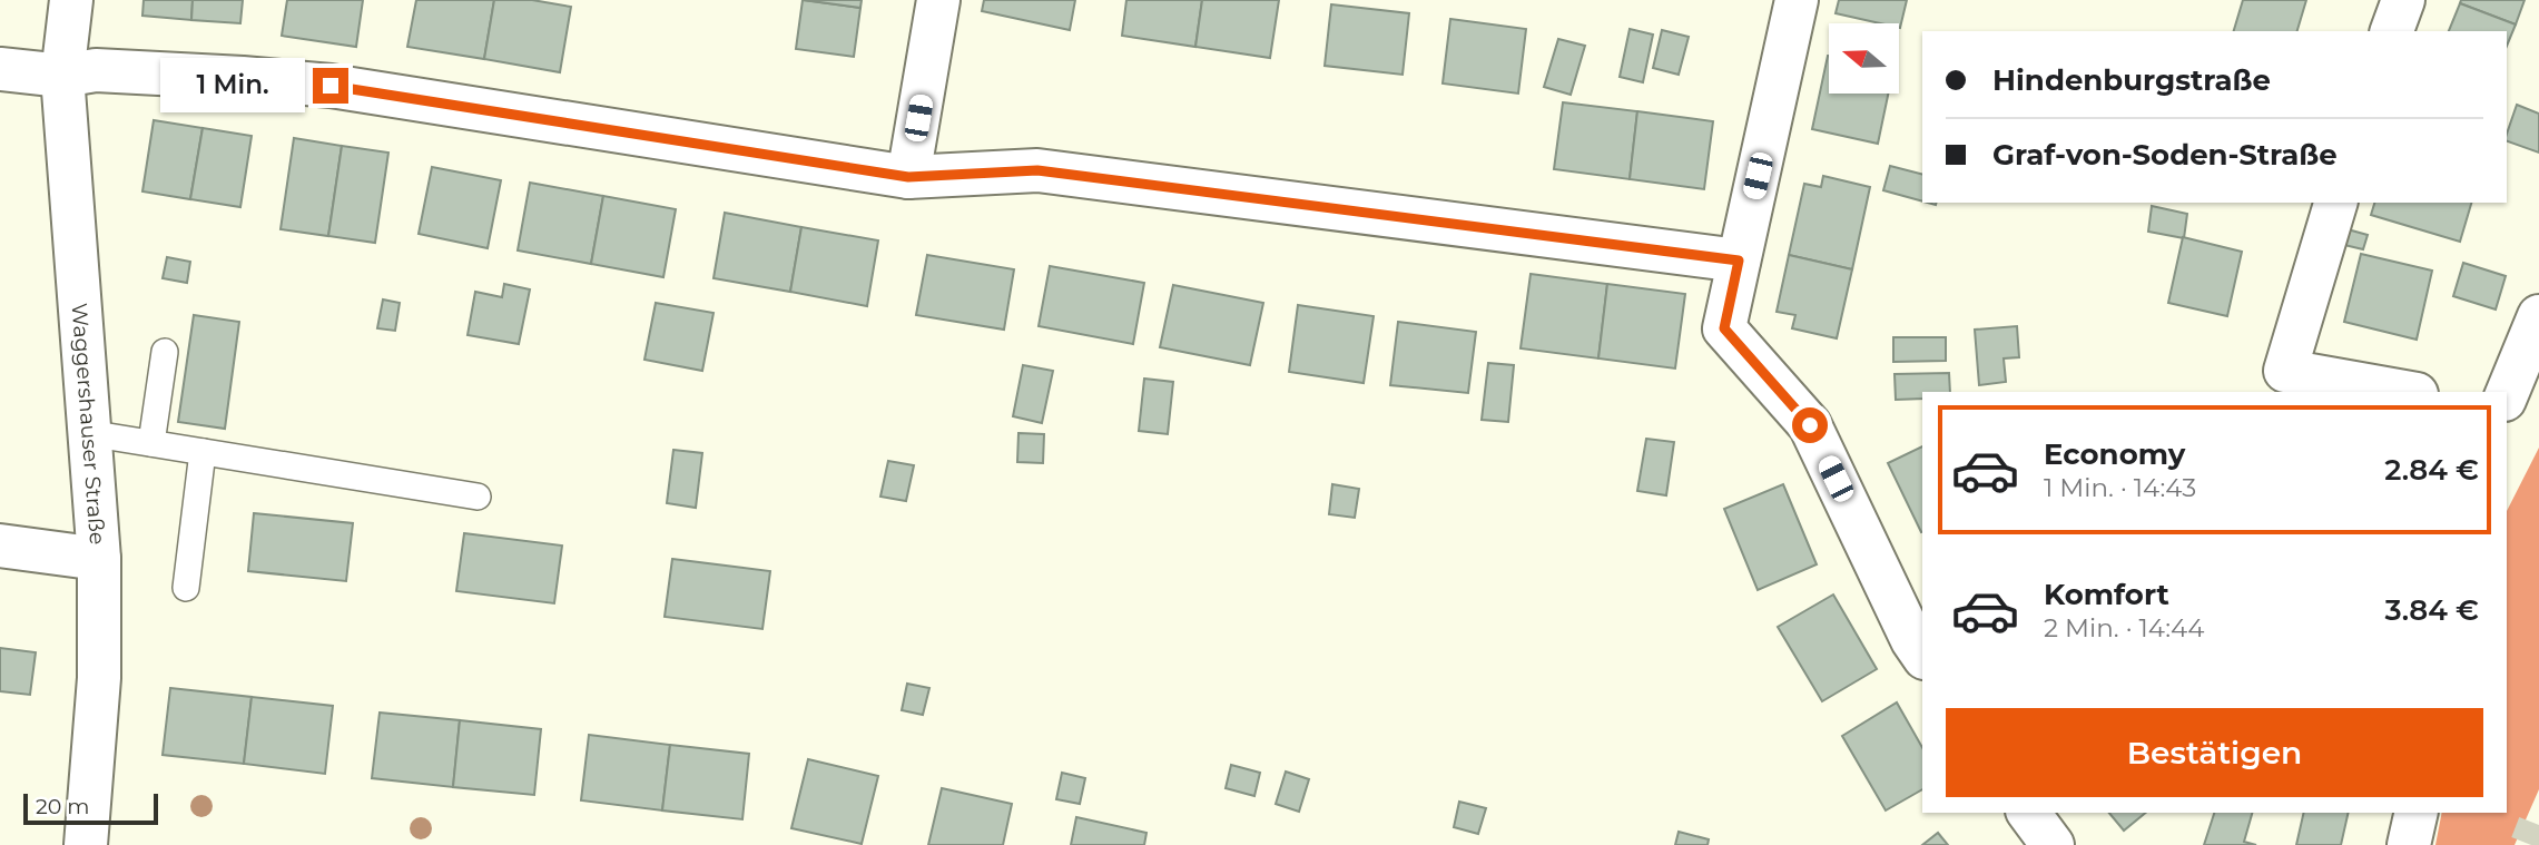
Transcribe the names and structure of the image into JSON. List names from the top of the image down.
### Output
{
  "streets": {
    "street": ["Waggershauser Straße"]
  },
  "scale_bar": "20 m",
  "north": "left",
  "page": {
    "banner": ["Hindenburgstraße", "Graf-von-Soden-Straße"],
    "bubble": "1 Min.",
    "list": [
      {
        "name": "Economy",
        "note": "1 Min. · 14:43",
        "value": "2.84 €"
      },
      {
        "name": "Komfort",
        "note": "2 Min. · 14:44",
        "value": "3.84 €"
      }
    ],
    "buttons": "Bestätigen",
    "scale": "20 m"
  }
}
